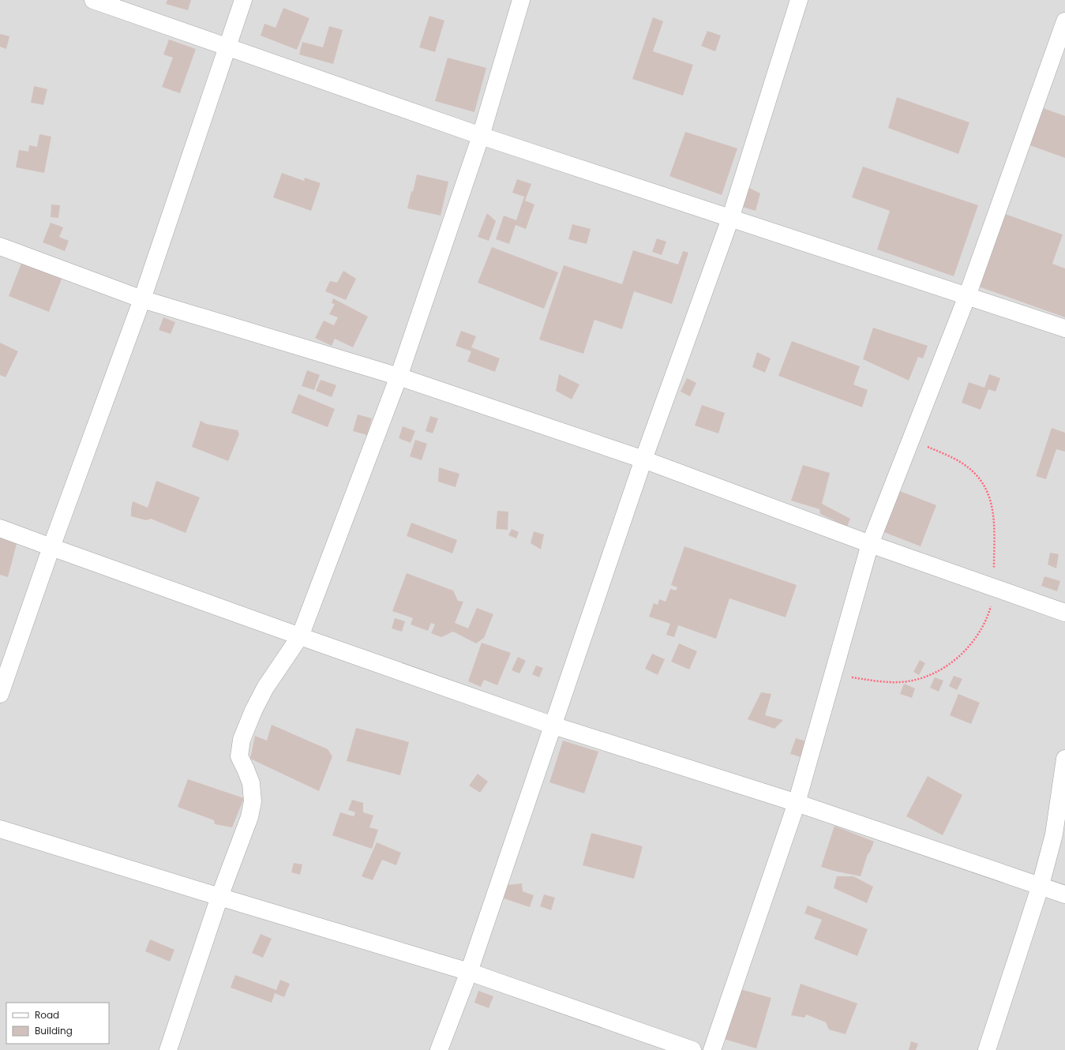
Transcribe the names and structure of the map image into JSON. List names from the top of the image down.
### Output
{
  "legend": ["Road", "Building"]
}
